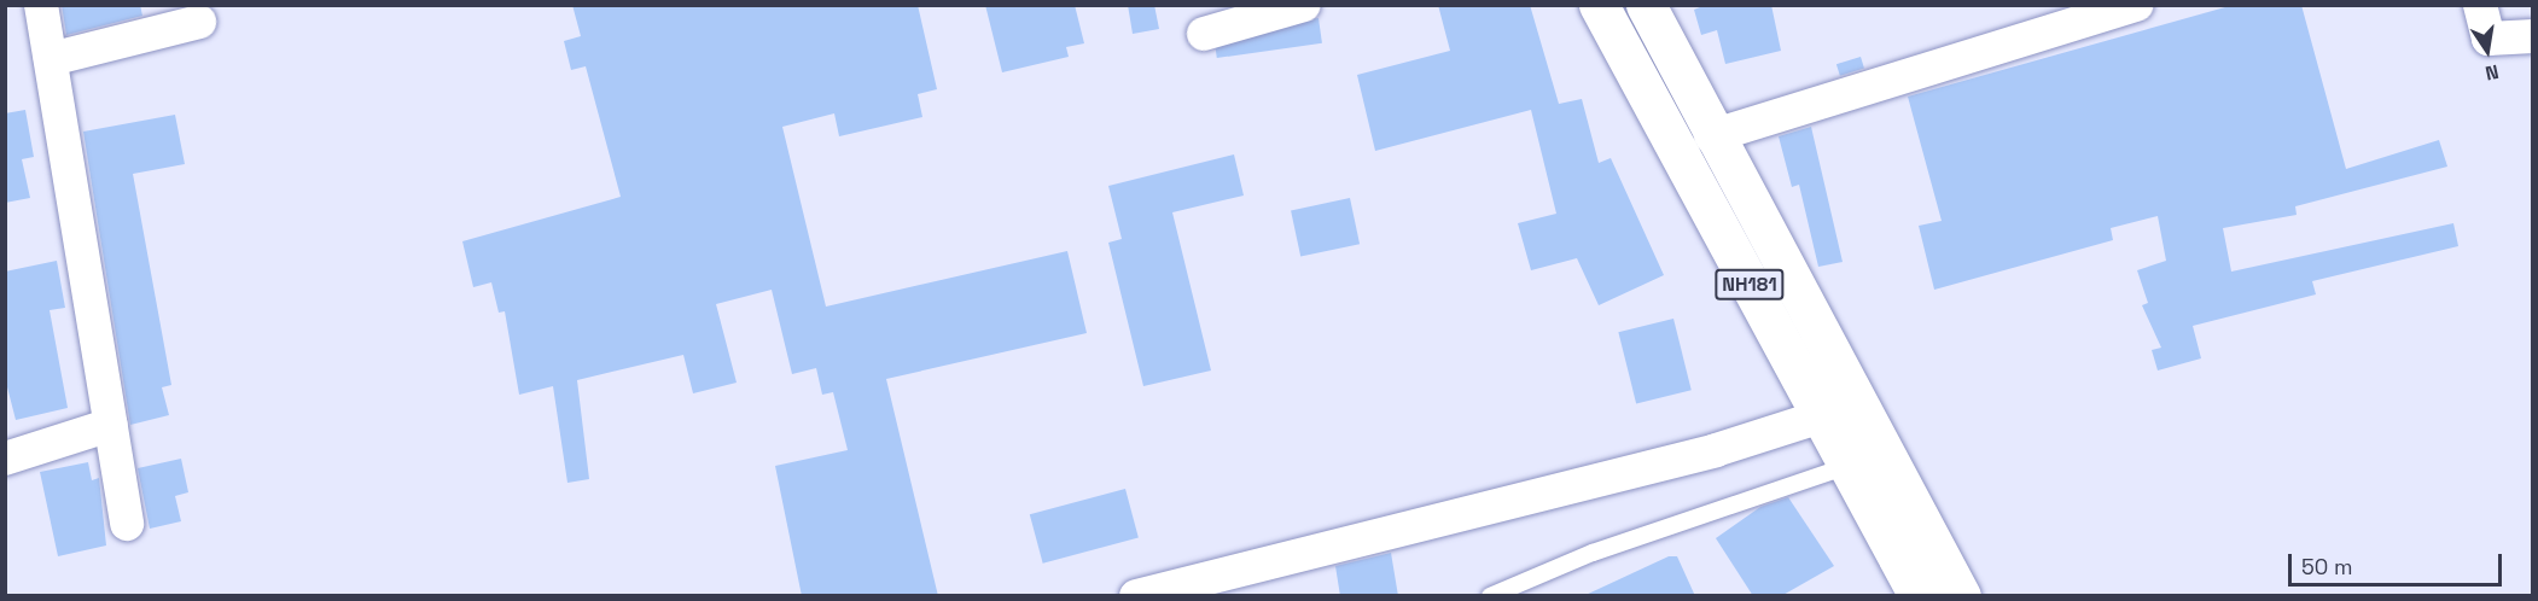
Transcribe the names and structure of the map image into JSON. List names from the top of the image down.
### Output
{
  "streets": {
    "highway": ["NH181"]
  },
  "scale_bar": "50 m",
  "north": "bottom"
}
